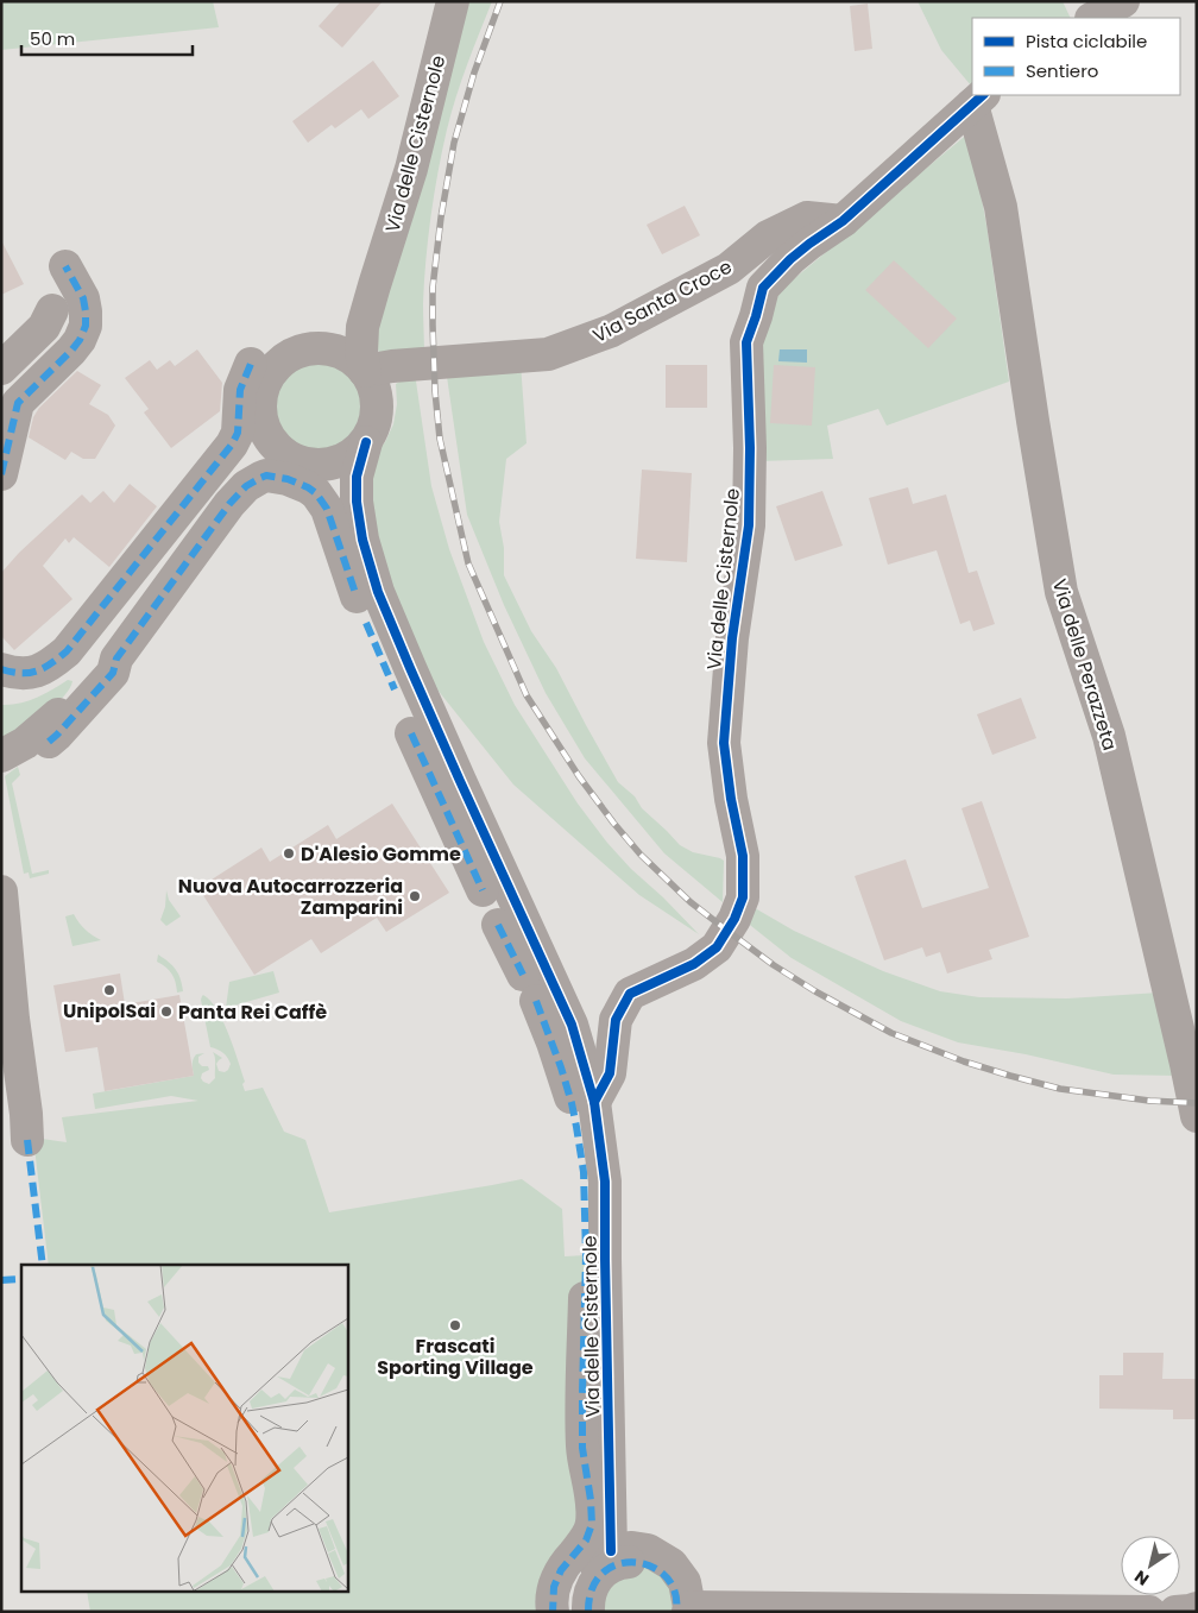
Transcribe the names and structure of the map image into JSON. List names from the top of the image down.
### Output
{
  "streets": {
    "street": ["Via delle Cisternole", "Via Santa Croce", "Via delle Perazzeta"]
  },
  "crossings": [
    ["Via delle Cisternole", "Via Santa Croce"],
    ["Via delle Cisternole", "Via delle Perazzeta"]
  ],
  "places": [
    "D'Alesio Gomme",
    "Nuova Autocarrozzeria Zamparini",
    "UnipolSai",
    "Panta Rei Caffè",
    "Frascati Sporting Village"
  ],
  "legend": ["Pista ciclabile", "Sentiero"],
  "scale_bar": "50 m",
  "north": "bottom left"
}
